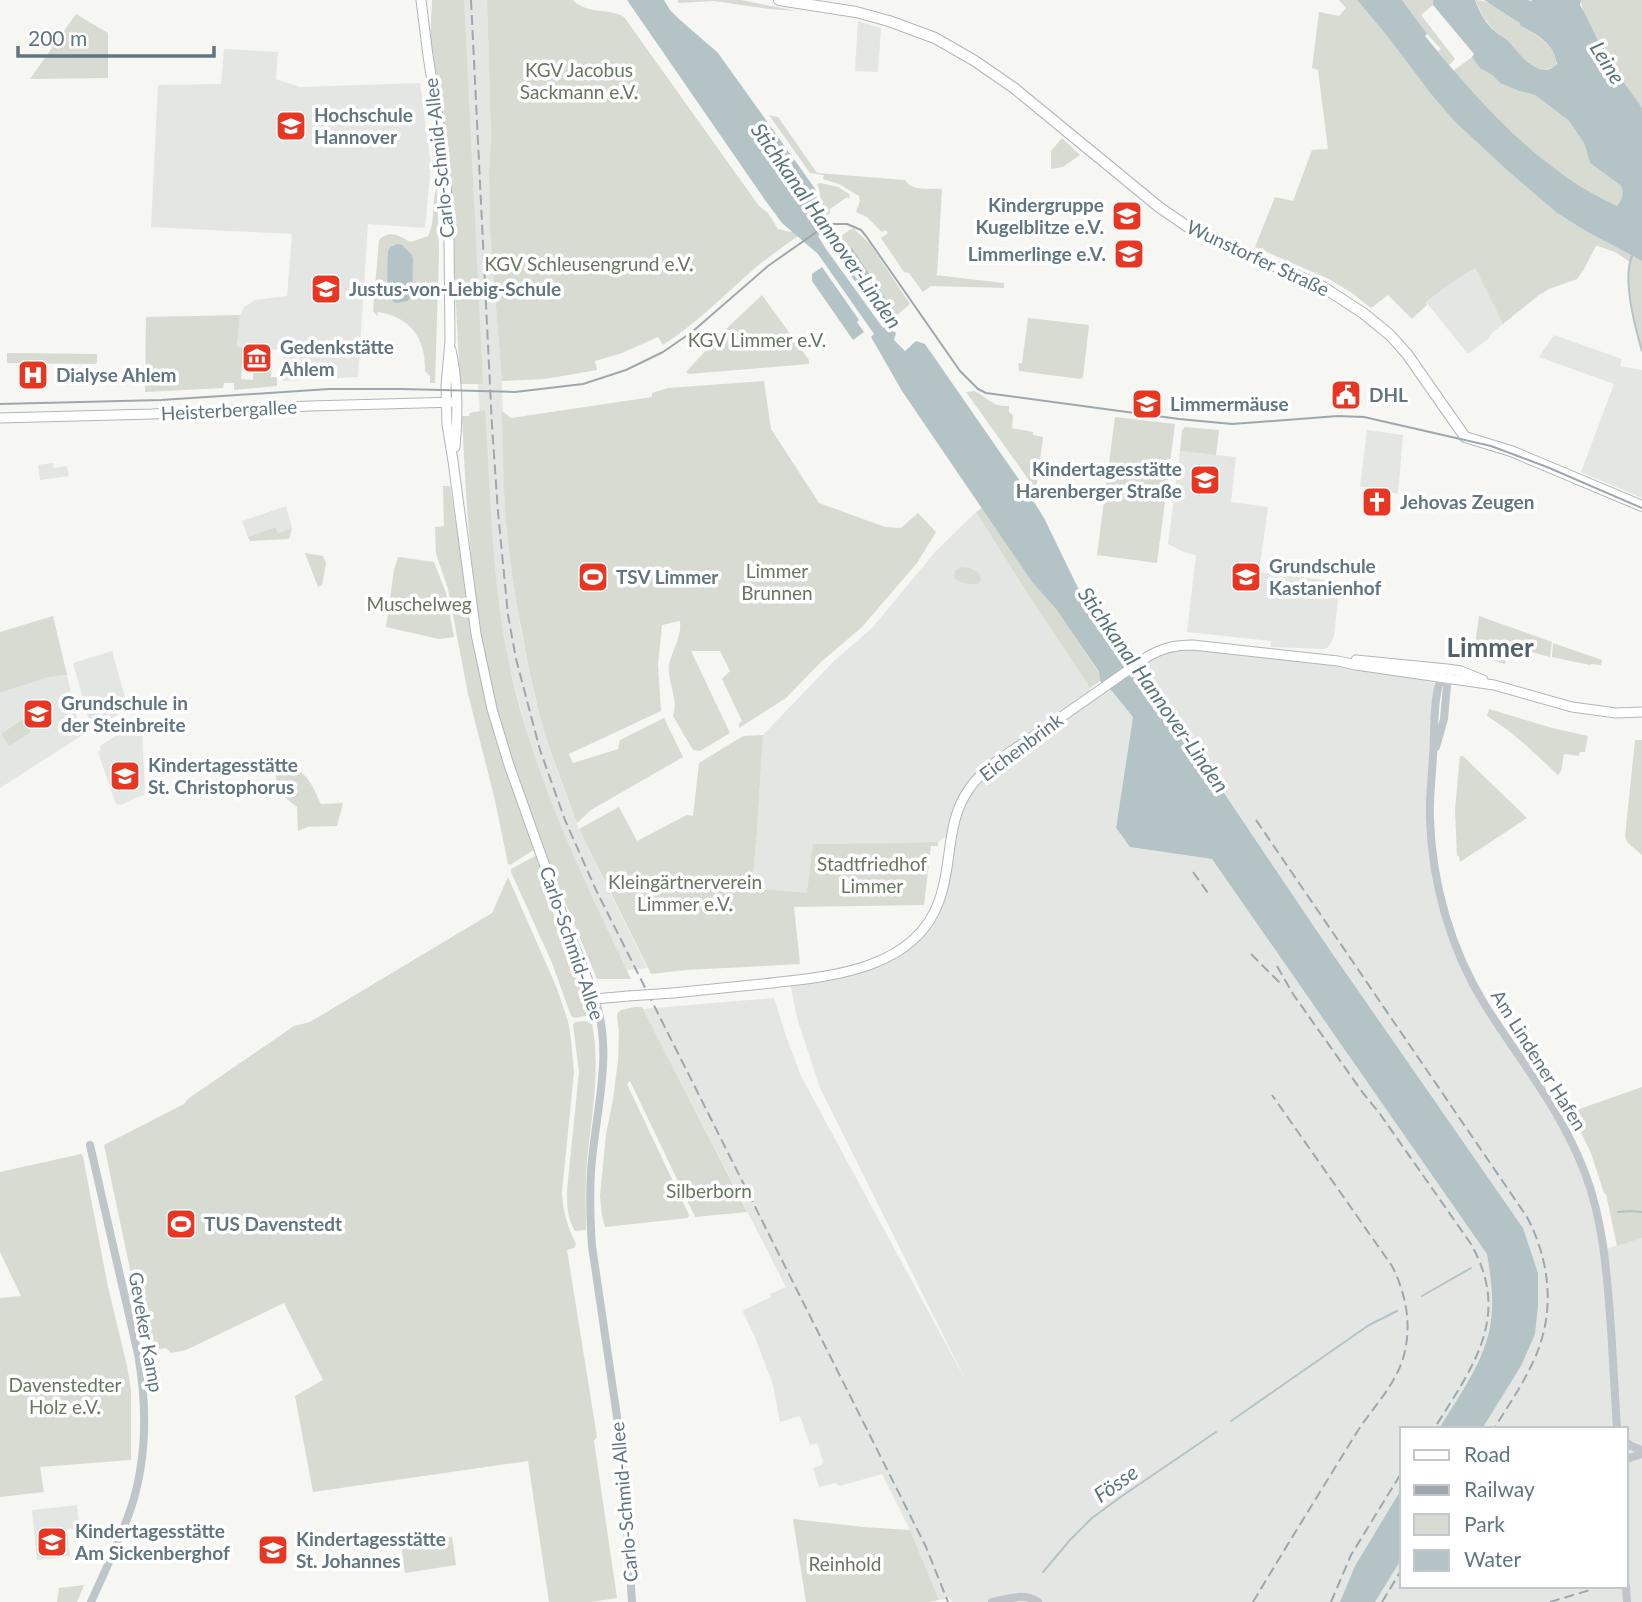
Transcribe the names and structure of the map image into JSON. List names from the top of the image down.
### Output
{
  "streets": {
    "main road": [
      "Carlo-Schmid-Allee",
      "Wunstorfer Straße",
      "Heisterbergallee",
      "Eichenbrink"
    ],
    "street": ["Am Lindener Hafen", "Geveker Kamp"]
  },
  "crossings": [
    ["Carlo-Schmid-Allee", "Heisterbergallee"],
    ["Carlo-Schmid-Allee", "Eichenbrink"],
    ["Eichenbrink", "Am Lindener Hafen"]
  ],
  "districts": ["Limmer"],
  "water": ["Leine", "Stichkanal Hannover-Linden", "Fösse"],
  "parks": [
    "KGV Jacobus Sackmann e.V.",
    "KGV Schleusengrund e.V.",
    "KGV Limmer e.V.",
    "Limmer Brunnen",
    "Muschelweg",
    "Stadtfriedhof Limmer",
    "Kleingärtnerverein Limmer e.V.",
    "Silberborn",
    "Davenstedter Holz e.V.",
    "Reinhold"
  ],
  "places": {
    "school or university": [
      "Hochschule Hannover",
      "Kindergruppe Kugelblitze e.V.",
      "Limmerlinge e.V.",
      "Justus-von-Liebig-Schule",
      "Limmermäuse",
      "Kindertagesstätte Harenberger Straße",
      "Grundschule Kastanienhof",
      "Grundschule in der Steinbreite",
      "Kindertagesstätte St. Christophorus",
      "Kindertagesstätte Am Sickenberghof",
      "Kindertagesstätte St. Johannes"
    ],
    "museum": ["Gedenkstätte Ahlem"],
    "hospital": ["Dialyse Ahlem"],
    "public building": ["DHL"],
    "church": ["Jehovas Zeugen"],
    "sports": ["TSV Limmer", "TUS Davenstedt"]
  },
  "legend": [
    "Road",
    "Railway",
    "Park",
    "Water"
  ],
  "scale_bar": "200 m"
}
